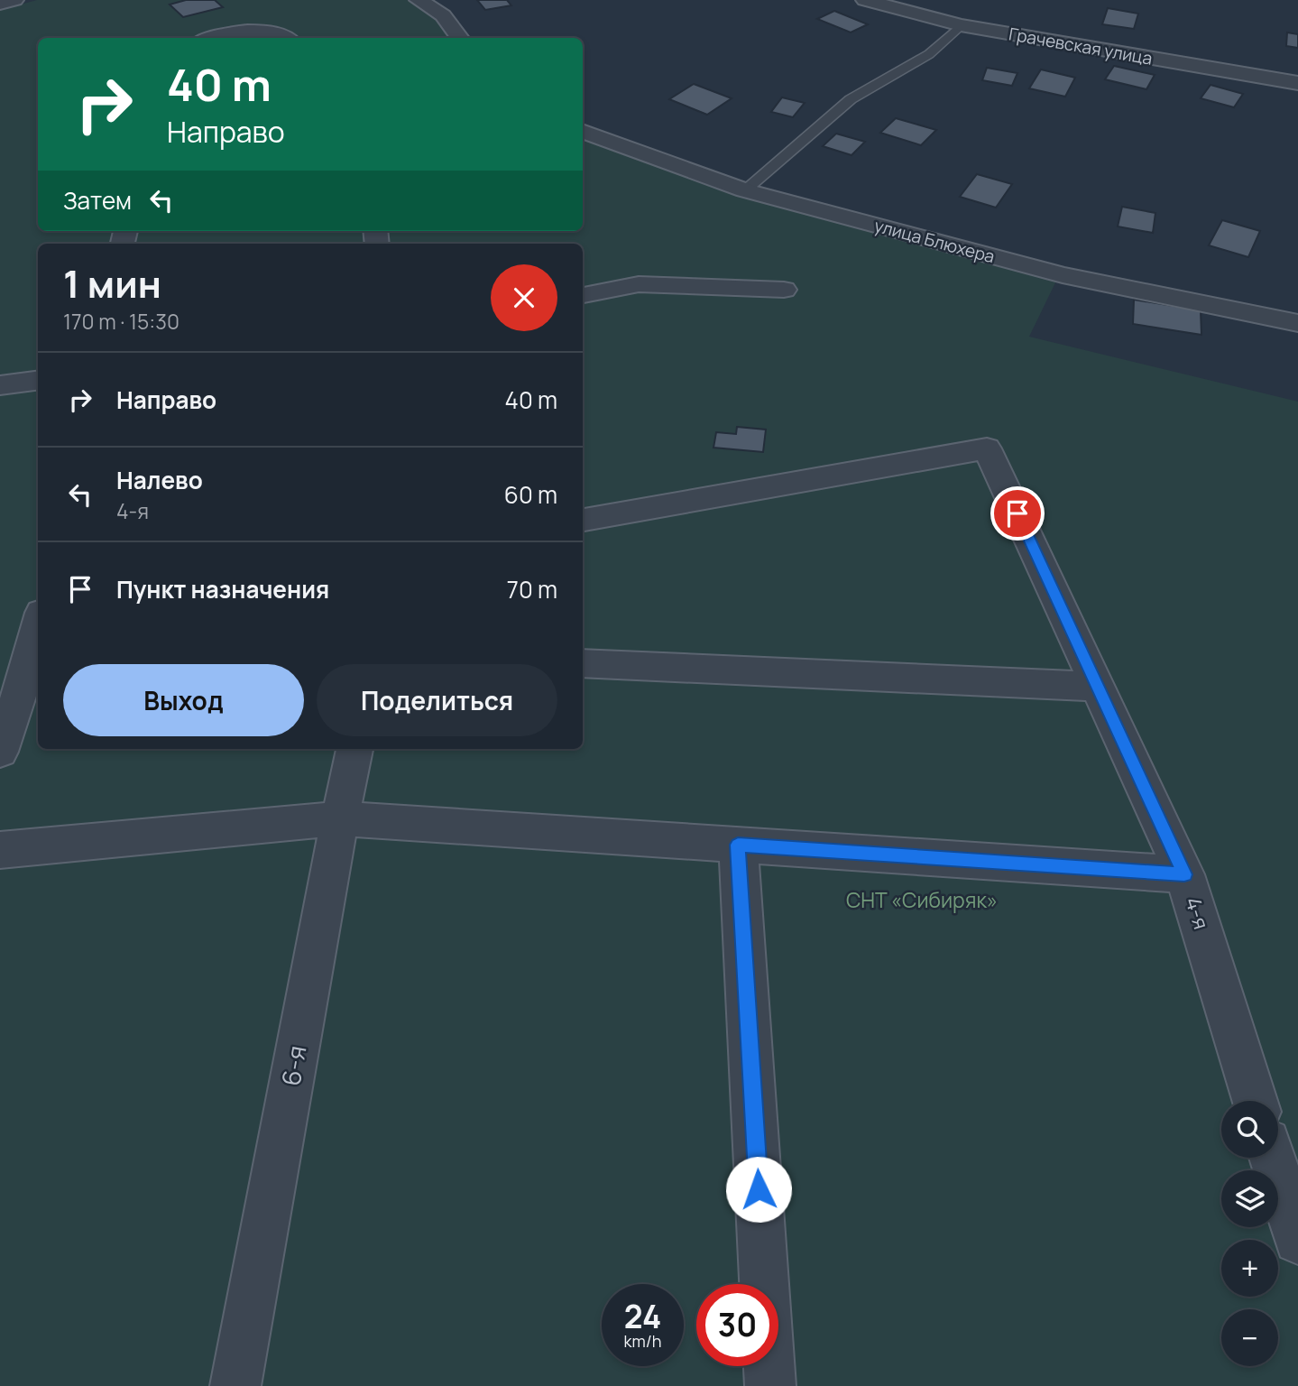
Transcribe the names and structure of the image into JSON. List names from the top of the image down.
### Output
{
  "streets": {
    "street": [
      "Грачевская улица",
      "улица Блюхера",
      "4-я",
      "6-я"
    ]
  },
  "parks": ["СНТ «Сибиряк»"],
  "page": {
    "turn": ["40 m", "Направо"],
    "then": "Затем",
    "heading": ["1 мин", "170 m · 15:30"],
    "list": [
      {
        "name": "Направо",
        "value": "40 m"
      },
      {
        "name": "Налево",
        "note": "4-я",
        "value": "60 m"
      },
      {
        "name": "Пункт назначения",
        "value": "70 m"
      }
    ],
    "buttons": ["Выход", "Поделиться"],
    "map_buttons": ["+", "−"],
    "speed": "24 km/h",
    "limit": "30"
  }
}
